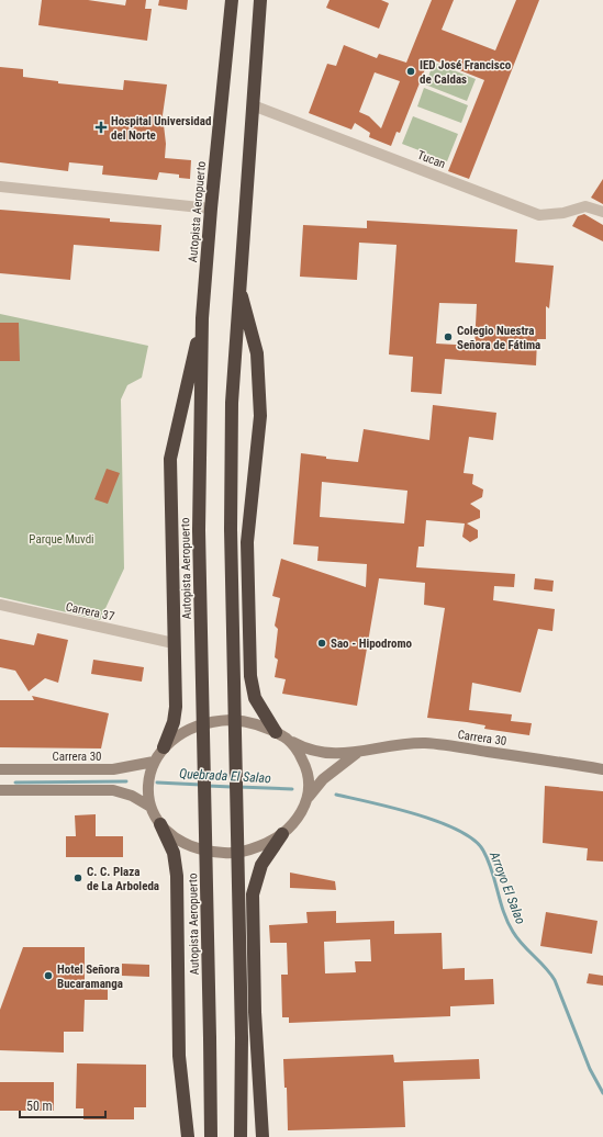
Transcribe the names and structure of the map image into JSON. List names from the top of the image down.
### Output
{
  "streets": {
    "highway": ["Autopista Aeropuerto"],
    "street": ["Tucan", "Carrera 37", "Carrera 30"]
  },
  "water": ["Quebrada El Salao", "Arroyo El Salao"],
  "parks": ["Parque Muvdi"],
  "places": {
    "other": [
      "IED José Francisco de Caldas",
      "Colegio Nuestra Señora de Fátima",
      "Sao - Hipodromo",
      "C. C. Plaza de La Arboleda",
      "Hotel Señora Bucaramanga"
    ],
    "health": ["Hospital Universidad del Norte"]
  },
  "scale_bar": "50 m"
}
